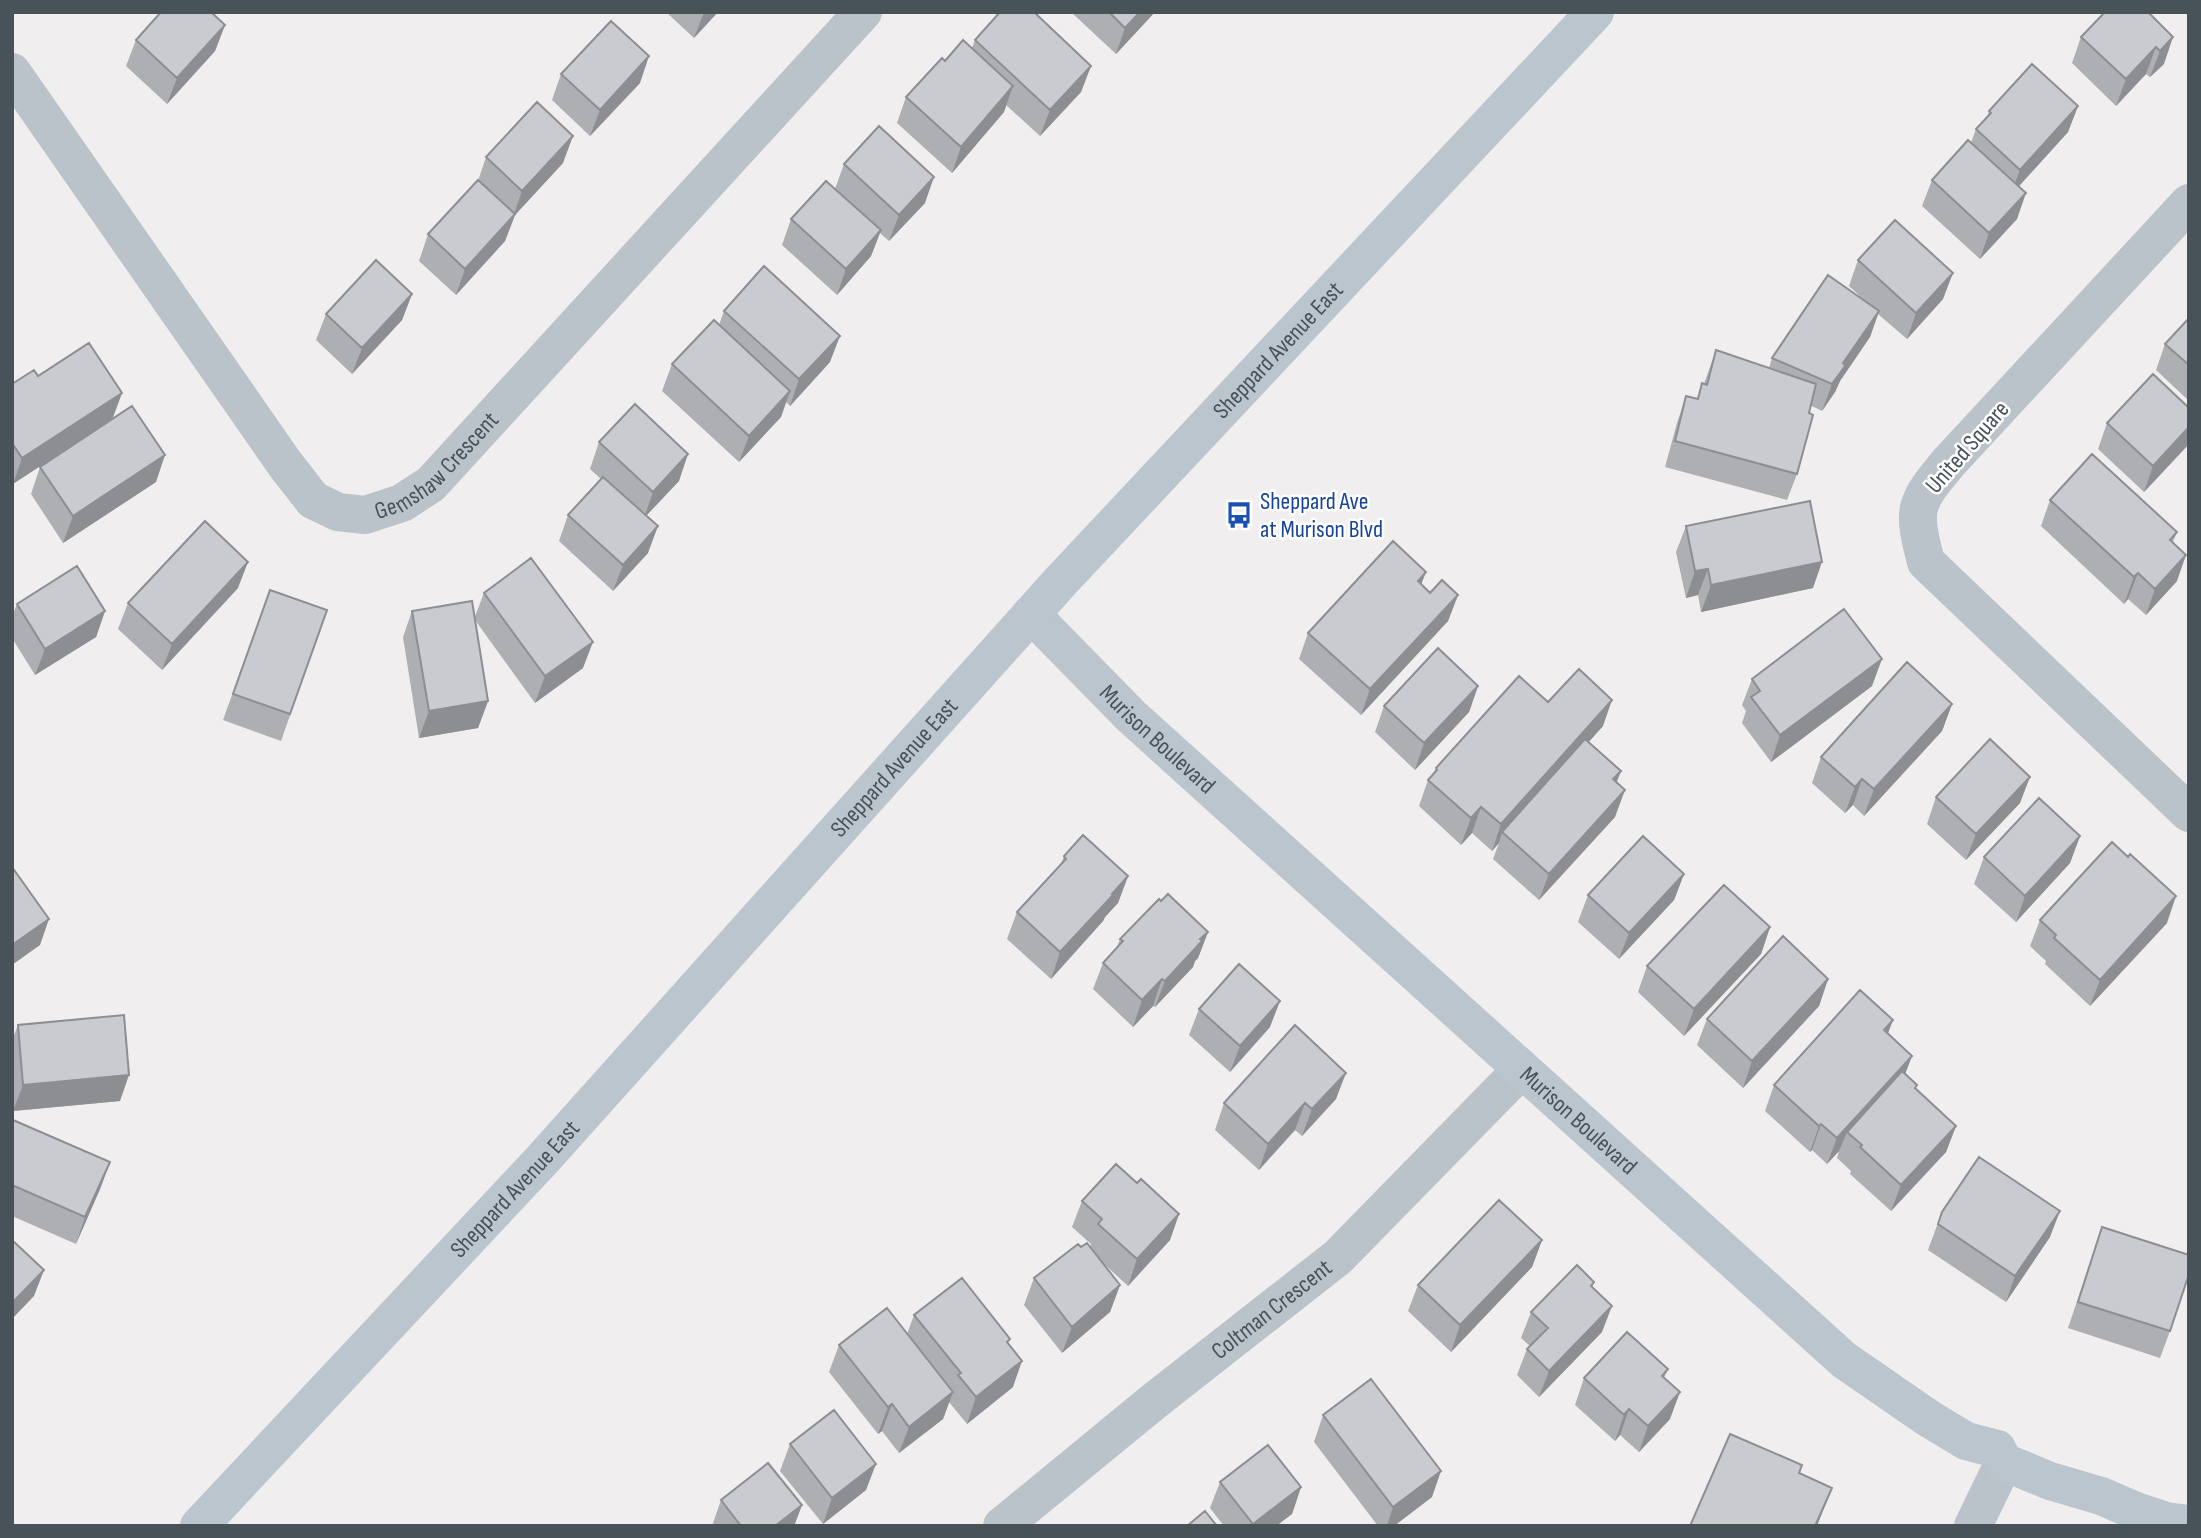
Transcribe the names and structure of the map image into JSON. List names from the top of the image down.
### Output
{
  "streets": {
    "main road": ["Sheppard Avenue East", "Murison Boulevard"],
    "street": ["United Square", "Gemshaw Crescent", "Coltman Crescent"]
  },
  "crossings": [
    ["Sheppard Avenue East", "Murison Boulevard"],
    ["Murison Boulevard", "Coltman Crescent"]
  ],
  "places": {
    "bus stop": ["Sheppard Ave at Murison Blvd"]
  }
}
